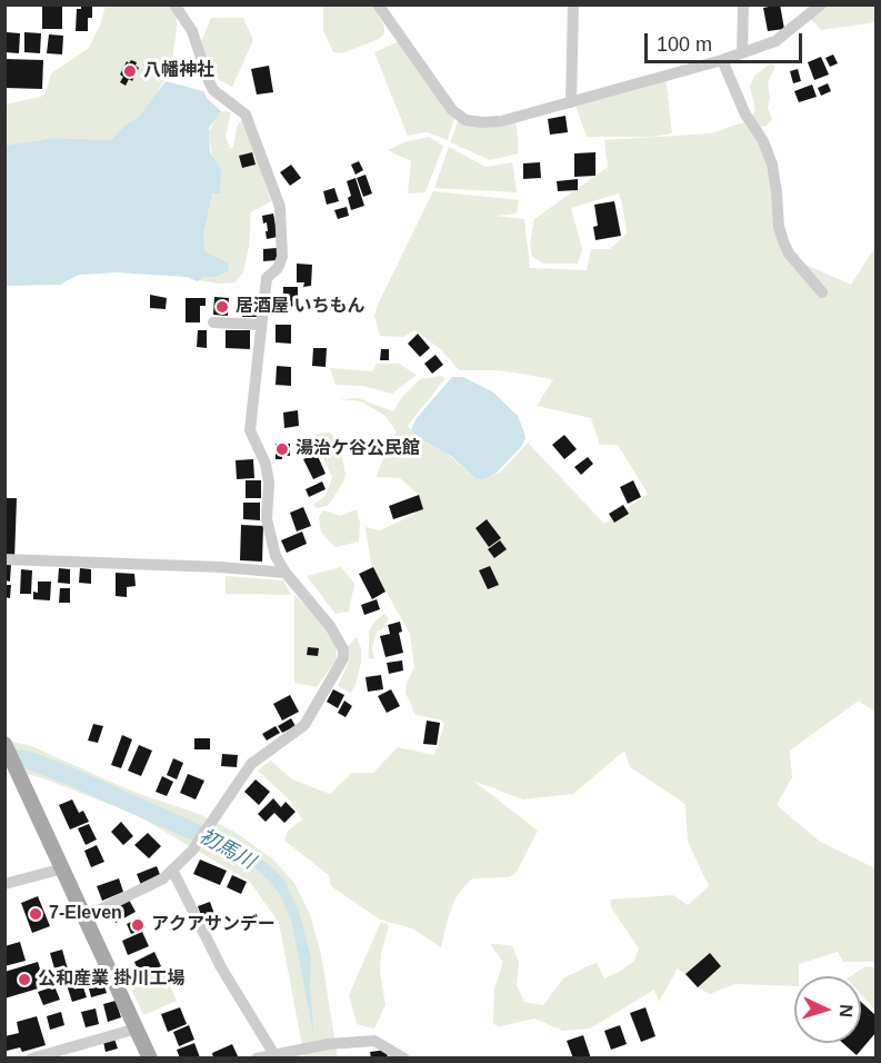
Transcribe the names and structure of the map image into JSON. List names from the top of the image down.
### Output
{
  "water": ["初馬川"],
  "places": [
    "八幡神社",
    "居酒屋 いちもん",
    "湯治ケ谷公民館",
    "7-Eleven",
    "アクアサンデー",
    "公和産業 掛川工場"
  ],
  "scale_bar": "100 m",
  "north": "right"
}
